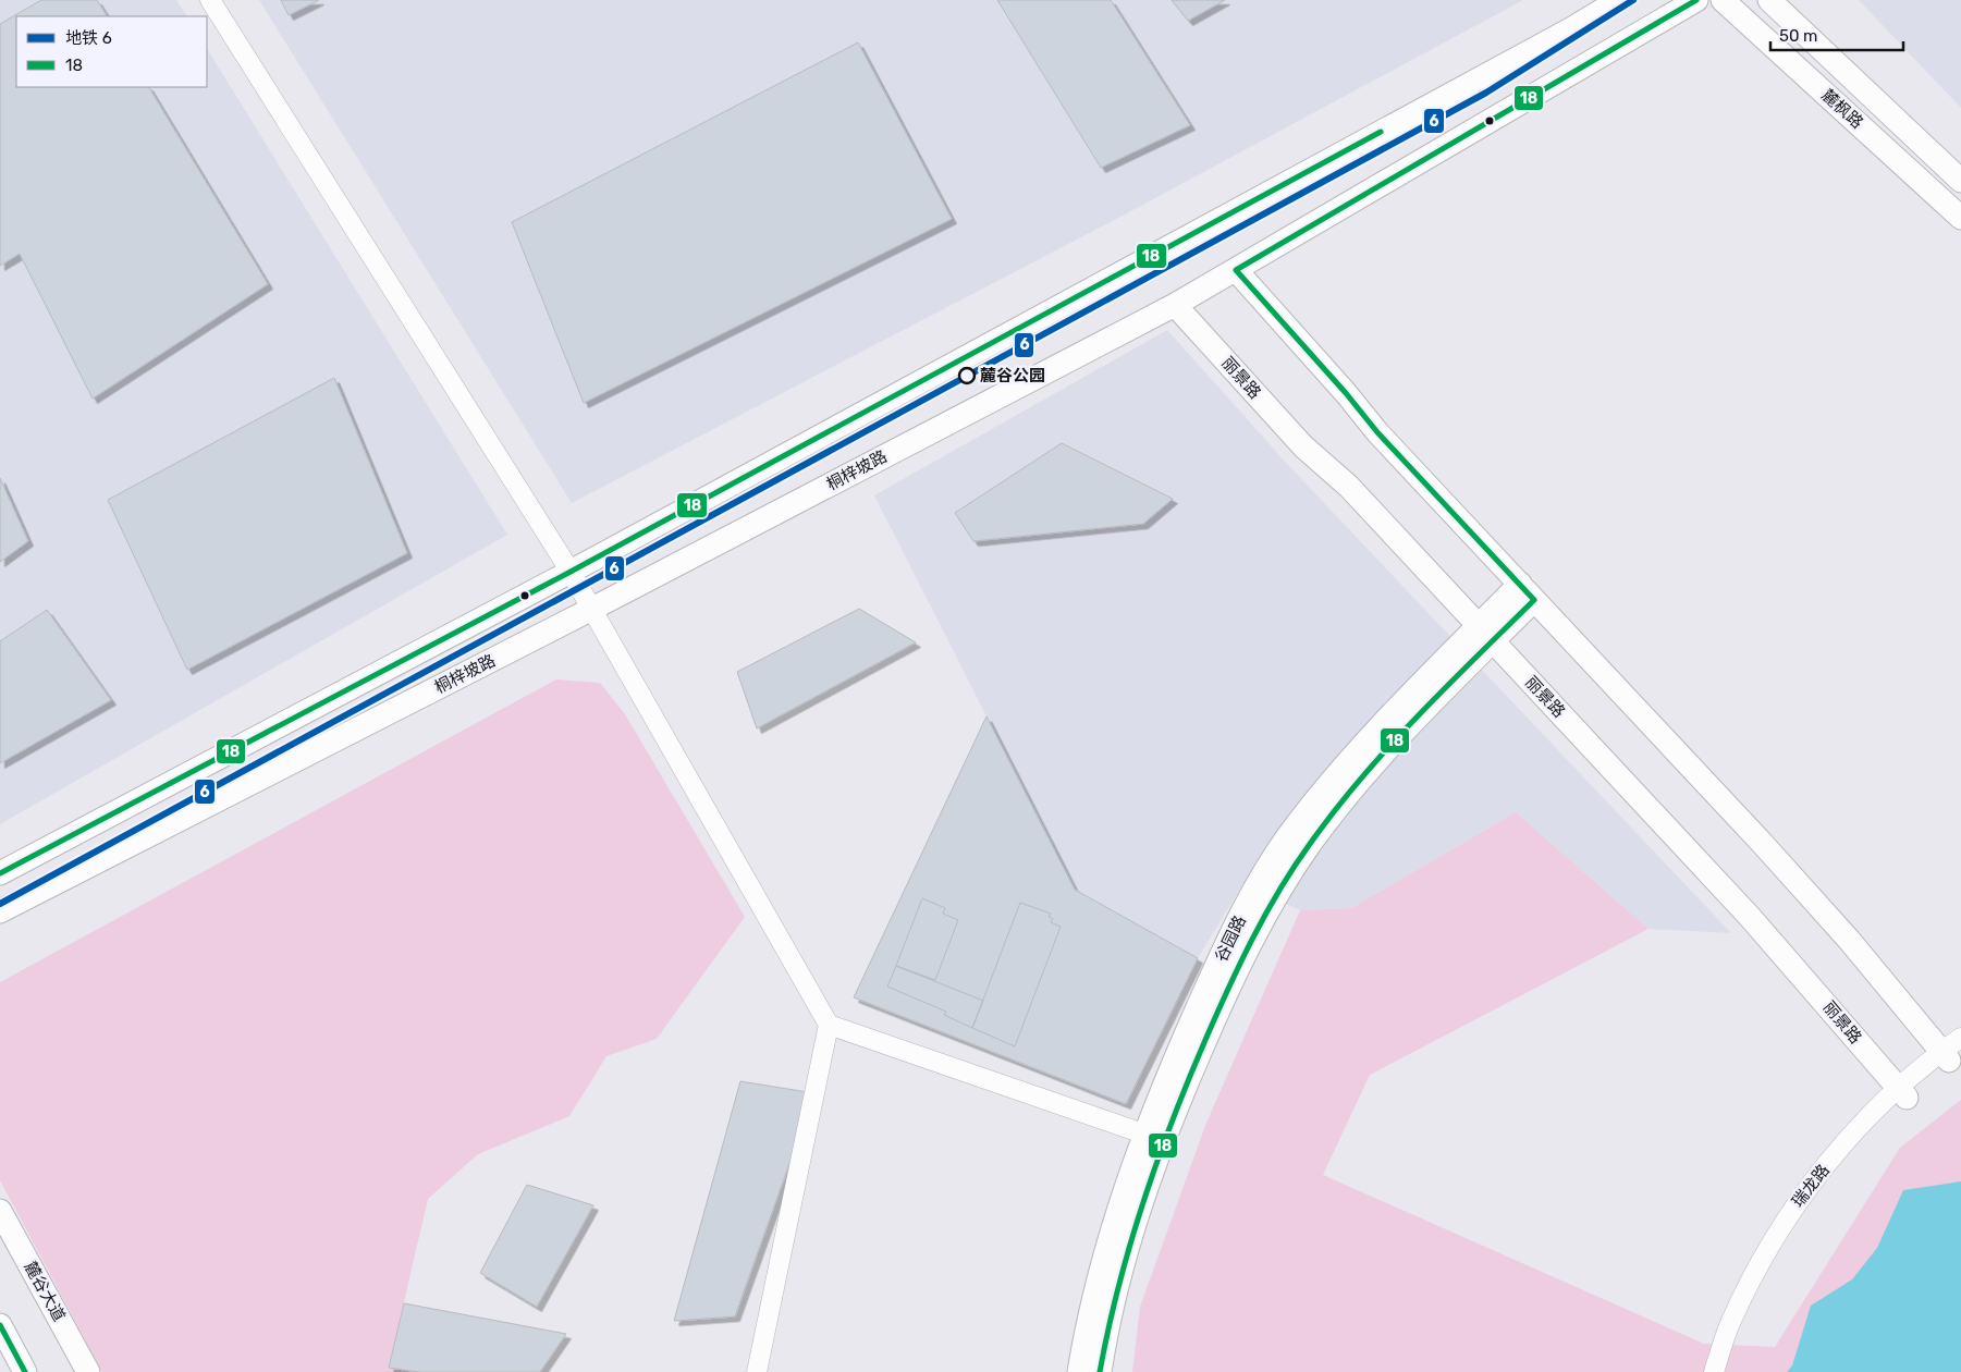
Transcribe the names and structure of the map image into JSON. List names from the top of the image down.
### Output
{
  "streets": {
    "main road": [
      "麓枫路",
      "丽景路",
      "桐梓坡路",
      "谷园路",
      "麓谷大道"
    ],
    "street": ["瑞龙路"]
  },
  "crossings": [
    ["丽景路", "桐梓坡路"],
    ["丽景路", "谷园路"],
    ["丽景路", "瑞龙路"]
  ],
  "places": ["麓谷公园"],
  "lines": ["metro line 6", "transit line 18"],
  "legend": ["地铁 6", "18"],
  "scale_bar": "50 m"
}
